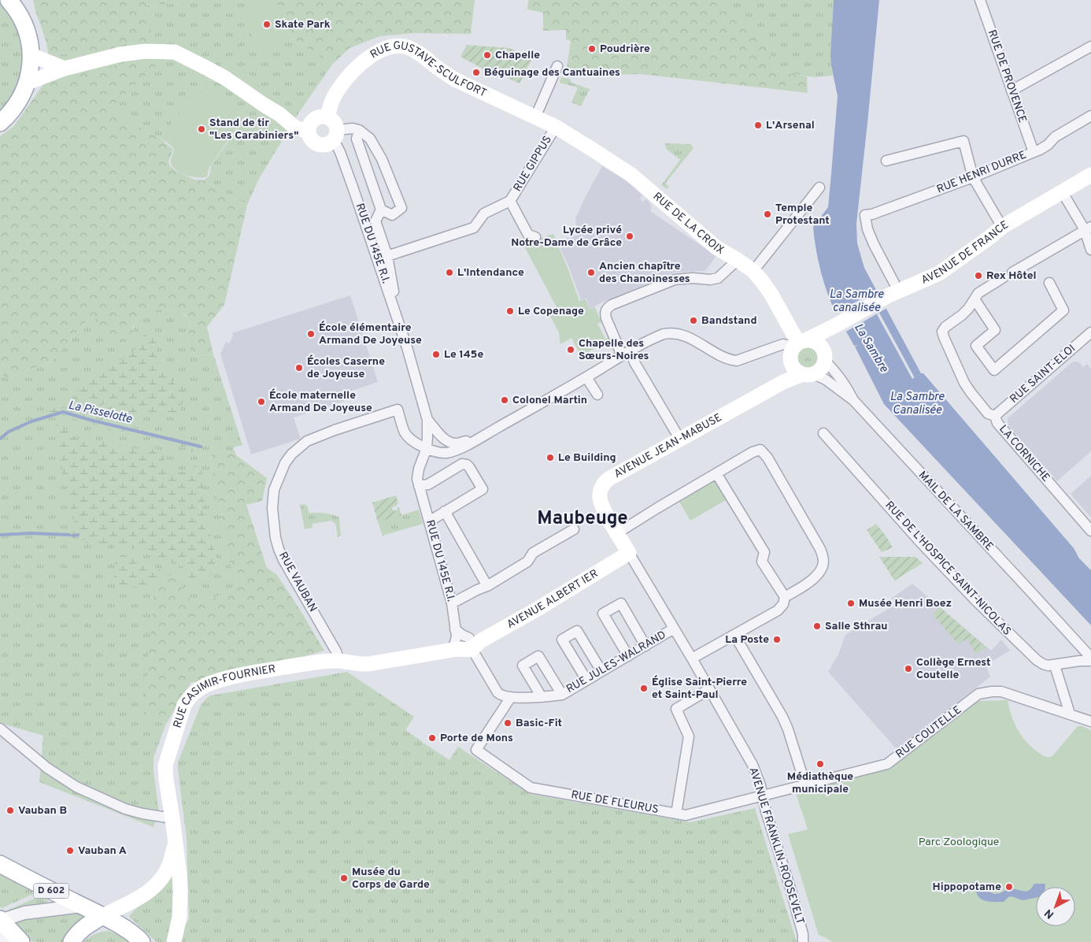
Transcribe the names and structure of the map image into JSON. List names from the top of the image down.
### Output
{
  "streets": {
    "main road": [
      "RUE GUSTAVE-SCULFORT",
      "RUE DE LA CROIX",
      "AVENUE DE FRANCE",
      "AVENUE JEAN-MABUSE",
      "AVENUE ALBERT IER",
      "RUE CASIMIR-FOURNIER",
      "D 602"
    ],
    "street": [
      "RUE DE PROVENCE",
      "RUE GIPPUS",
      "RUE HENRI DURRE",
      "RUE DU 145E R.I.",
      "RUE SAINT-ELOI",
      "LA CORNICHE",
      "MAIL DE LA SAMBRE",
      "RUE DE L'HOSPICE SAINT-NICOLAS",
      "RUE VAUBAN",
      "RUE JULES-WALRAND",
      "RUE COUTELLE",
      "RUE DE FLEURUS",
      "AVENUE FRANKLIN-ROOSEVELT"
    ]
  },
  "crossings": [
    ["RUE DE PROVENCE", "RUE HENRI DURRE"],
    ["RUE GUSTAVE-SCULFORT", "RUE GIPPUS"],
    ["RUE GUSTAVE-SCULFORT", "RUE DE LA CROIX"],
    ["RUE GUSTAVE-SCULFORT", "RUE DU 145E R.I."],
    ["RUE GIPPUS", "RUE DE LA CROIX"],
    ["RUE HENRI DURRE", "AVENUE DE FRANCE"],
    ["RUE DE LA CROIX", "AVENUE DE FRANCE"],
    ["RUE DE LA CROIX", "AVENUE JEAN-MABUSE"],
    ["RUE DE LA CROIX", "MAIL DE LA SAMBRE"],
    ["RUE DU 145E R.I.", "RUE VAUBAN"],
    ["RUE DU 145E R.I.", "AVENUE ALBERT IER"],
    ["RUE DU 145E R.I.", "RUE CASIMIR-FOURNIER"],
    ["AVENUE DE FRANCE", "AVENUE JEAN-MABUSE"],
    ["AVENUE DE FRANCE", "MAIL DE LA SAMBRE"],
    ["RUE SAINT-ELOI", "LA CORNICHE"],
    ["AVENUE JEAN-MABUSE", "MAIL DE LA SAMBRE"],
    ["AVENUE JEAN-MABUSE", "AVENUE ALBERT IER"],
    ["AVENUE JEAN-MABUSE", "AVENUE FRANKLIN-ROOSEVELT"],
    ["RUE VAUBAN", "RUE CASIMIR-FOURNIER"],
    ["AVENUE ALBERT IER", "RUE CASIMIR-FOURNIER"],
    ["AVENUE ALBERT IER", "AVENUE FRANKLIN-ROOSEVELT"],
    ["RUE JULES-WALRAND", "RUE DE FLEURUS"],
    ["RUE JULES-WALRAND", "AVENUE FRANKLIN-ROOSEVELT"],
    ["RUE COUTELLE", "RUE DE FLEURUS"],
    ["RUE COUTELLE", "AVENUE FRANKLIN-ROOSEVELT"],
    ["RUE DE FLEURUS", "AVENUE FRANKLIN-ROOSEVELT"]
  ],
  "districts": ["Maubeuge"],
  "water": [
    "La Sambre canalisée",
    "La Sambre",
    "La Sambre Canalisée",
    "La Pisselotte"
  ],
  "parks": ["Parc Zoologique"],
  "places": [
    "Skate Park",
    "Poudrière",
    "Chapelle",
    "Béguinage des Cantuaines",
    "L'Arsenal",
    "Stand de tir \"Les Carabiniers\"",
    "Temple Protestant",
    "Lycée privé Notre-Dame de Grâce",
    "L'Intendance",
    "Ancien chapître des Chanoinesses",
    "Rex Hôtel",
    "Le Copenage",
    "Bandstand",
    "École élémentaire Armand De Joyeuse",
    "Chapelle des Sœurs-Noires",
    "Le 145e",
    "Écoles Caserne de Joyeuse",
    "Colonel Martin",
    "École maternelle Armand De Joyeuse",
    "Le Building",
    "Musée Henri Boez",
    "Salle Sthrau",
    "La Poste",
    "Collège Ernest Coutelle",
    "Église Saint-Pierre et Saint-Paul",
    "Basic-Fit",
    "Porte de Mons",
    "Médiathèque municipale",
    "Vauban B",
    "Vauban A",
    "Musée du Corps de Garde",
    "Hippopotame"
  ],
  "north": "bottom left"
}
